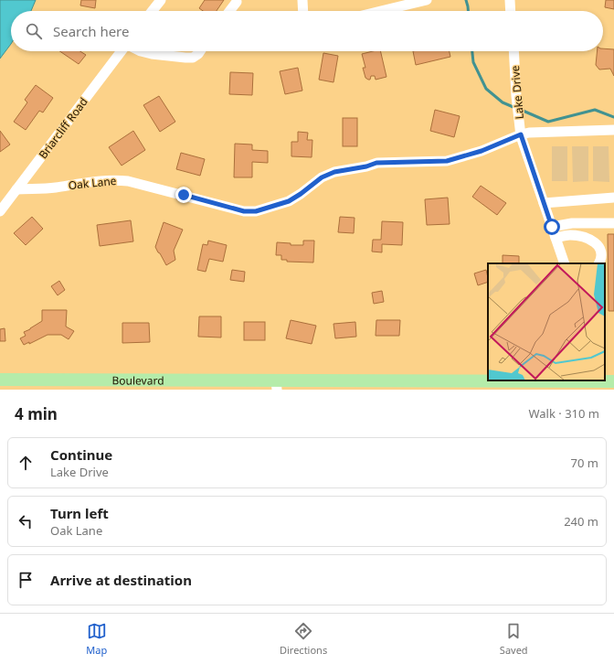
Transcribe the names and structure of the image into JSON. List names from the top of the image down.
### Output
{
  "streets": {
    "main road": ["Boulevard"],
    "street": ["Lake Drive", "Briarcliff Road", "Oak Lane"]
  },
  "crossings": [
    ["Lake Drive", "Oak Lane"],
    ["Briarcliff Road", "Oak Lane"]
  ],
  "page": {
    "search": "Search here",
    "heading": ["4 min", "Walk · 310 m"],
    "list": [
      ["Continue", "Lake Drive", "70 m"],
      ["Turn left", "Oak Lane", "240 m"],
      "Arrive at destination"
    ],
    "nav": ["Map", "Directions", "Saved"]
  }
}
